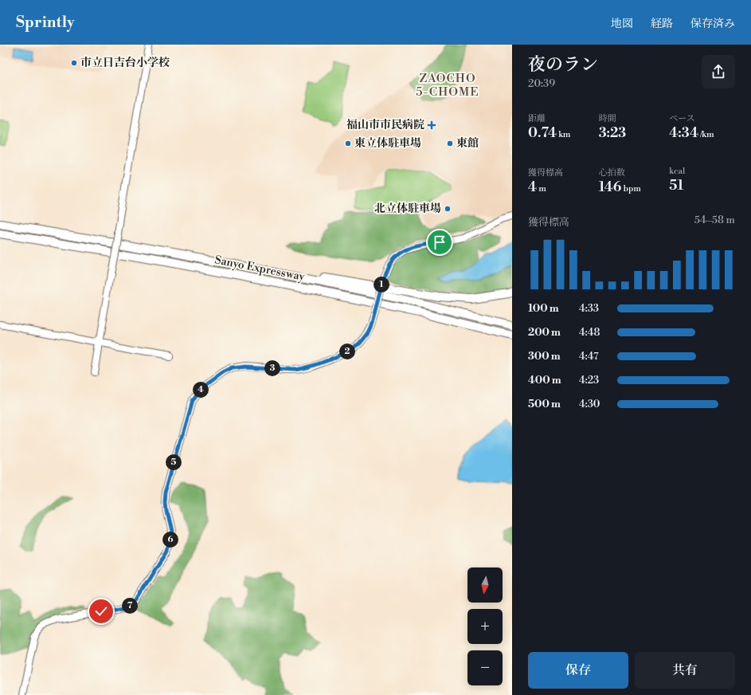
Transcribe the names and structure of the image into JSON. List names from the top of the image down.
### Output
{
  "streets": {
    "highway": ["Sanyo Expressway"]
  },
  "districts": ["ZAOCHO 5-CHOME"],
  "places": {
    "other": [
      "市立日吉台小学校",
      "東立体駐車場",
      "東館",
      "北立体駐車場"
    ],
    "health": ["福山市市民病院"]
  },
  "north": "bottom",
  "page": {
    "header": "Sprintly",
    "nav": ["地図", "経路", "保存済み"],
    "heading": ["夜のラン", "20:39"],
    "stats": [
      ["距離", "0.74 km"],
      ["時間", "3:23"],
      ["ペース", "4:34 /km"],
      ["獲得標高", "4 m"],
      ["心拍数", "146 bpm"],
      ["kcal", "51"]
    ],
    "chart": ["獲得標高", "54–58 m"],
    "pins": [
      "1",
      "2",
      "3",
      "4",
      "5",
      "6",
      "7"
    ],
    "list": [
      {
        "name": "100 m",
        "note": "4:33"
      },
      {
        "name": "200 m",
        "note": "4:48"
      },
      {
        "name": "300 m",
        "note": "4:47"
      },
      {
        "name": "400 m",
        "note": "4:23"
      },
      {
        "name": "500 m",
        "note": "4:30"
      }
    ],
    "map_buttons": ["+", "−"],
    "buttons": ["保存", "共有"]
  }
}
